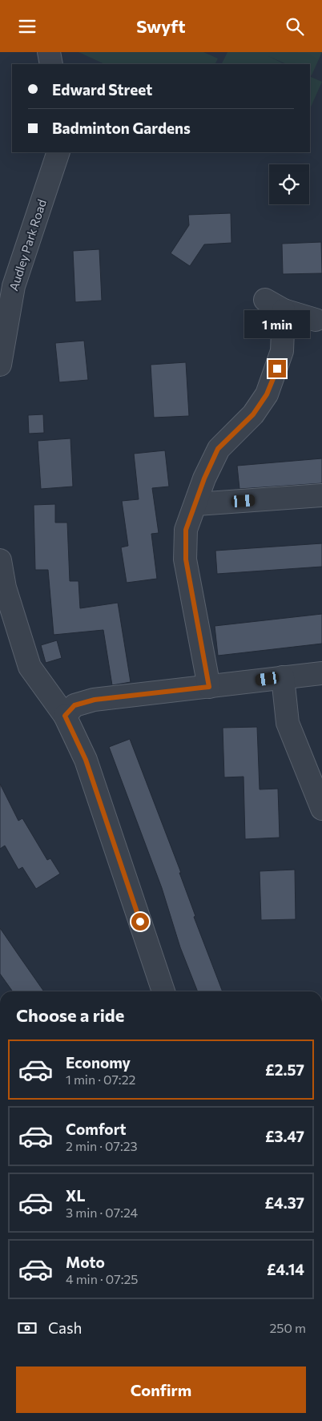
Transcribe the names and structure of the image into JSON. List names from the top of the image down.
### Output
{
  "streets": {
    "street": ["Audley Park Road"]
  },
  "page": {
    "header": "Swyft",
    "banner": ["Edward Street", "Badminton Gardens"],
    "bubble": "1 min",
    "heading": "Choose a ride",
    "list": [
      {
        "name": "Economy",
        "note": "1 min · 07:22",
        "value": "£2.57"
      },
      {
        "name": "Comfort",
        "note": "2 min · 07:23",
        "value": "£3.47"
      },
      {
        "name": "XL",
        "note": "3 min · 07:24",
        "value": "£4.37"
      },
      {
        "name": "Moto",
        "note": "4 min · 07:25",
        "value": "£4.14"
      }
    ],
    "pay": ["Cash", "250 m"],
    "buttons": "Confirm"
  }
}
